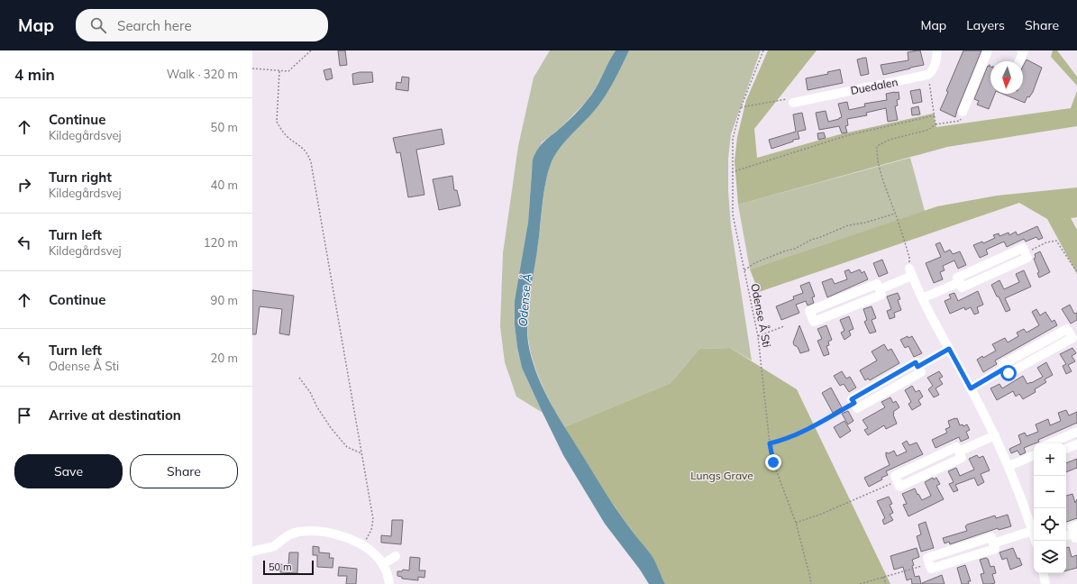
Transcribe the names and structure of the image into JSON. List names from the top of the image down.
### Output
{
  "streets": {
    "street": ["Duedalen"],
    "path": ["Odense Å Sti"]
  },
  "water": ["Odense Å"],
  "parks": ["Lungs Grave"],
  "scale_bar": "50 m",
  "north": "bottom",
  "page": {
    "header": "Map",
    "search": "Search here",
    "nav": ["Map", "Layers", "Share"],
    "heading": ["4 min", "Walk · 320 m"],
    "list": [
      ["Continue", "Kildegårdsvej", "50 m"],
      ["Turn right", "Kildegårdsvej", "40 m"],
      ["Turn left", "Kildegårdsvej", "120 m"],
      ["Continue", "90 m"],
      ["Turn left", "Odense Å Sti", "20 m"],
      "Arrive at destination"
    ],
    "buttons": ["Save", "Share"],
    "map_buttons": ["+", "−"],
    "scale": "50 m"
  }
}
